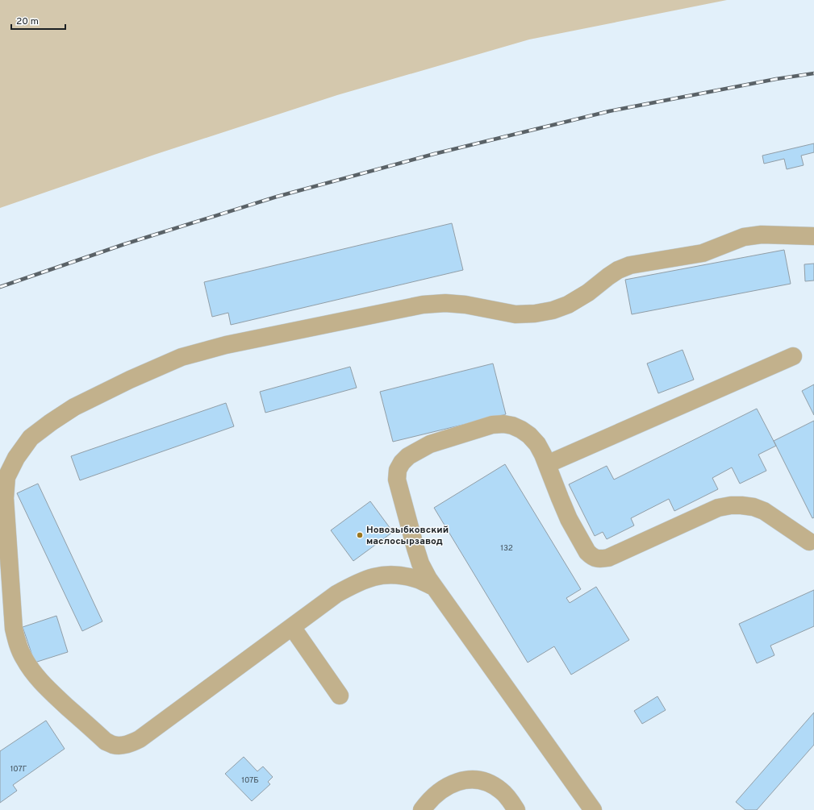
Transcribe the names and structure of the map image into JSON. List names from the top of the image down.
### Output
{
  "places": ["Новозыбковский маслосырзавод"],
  "house_numbers": ["132", "107Г", "107Б"],
  "scale_bar": "20 m"
}
